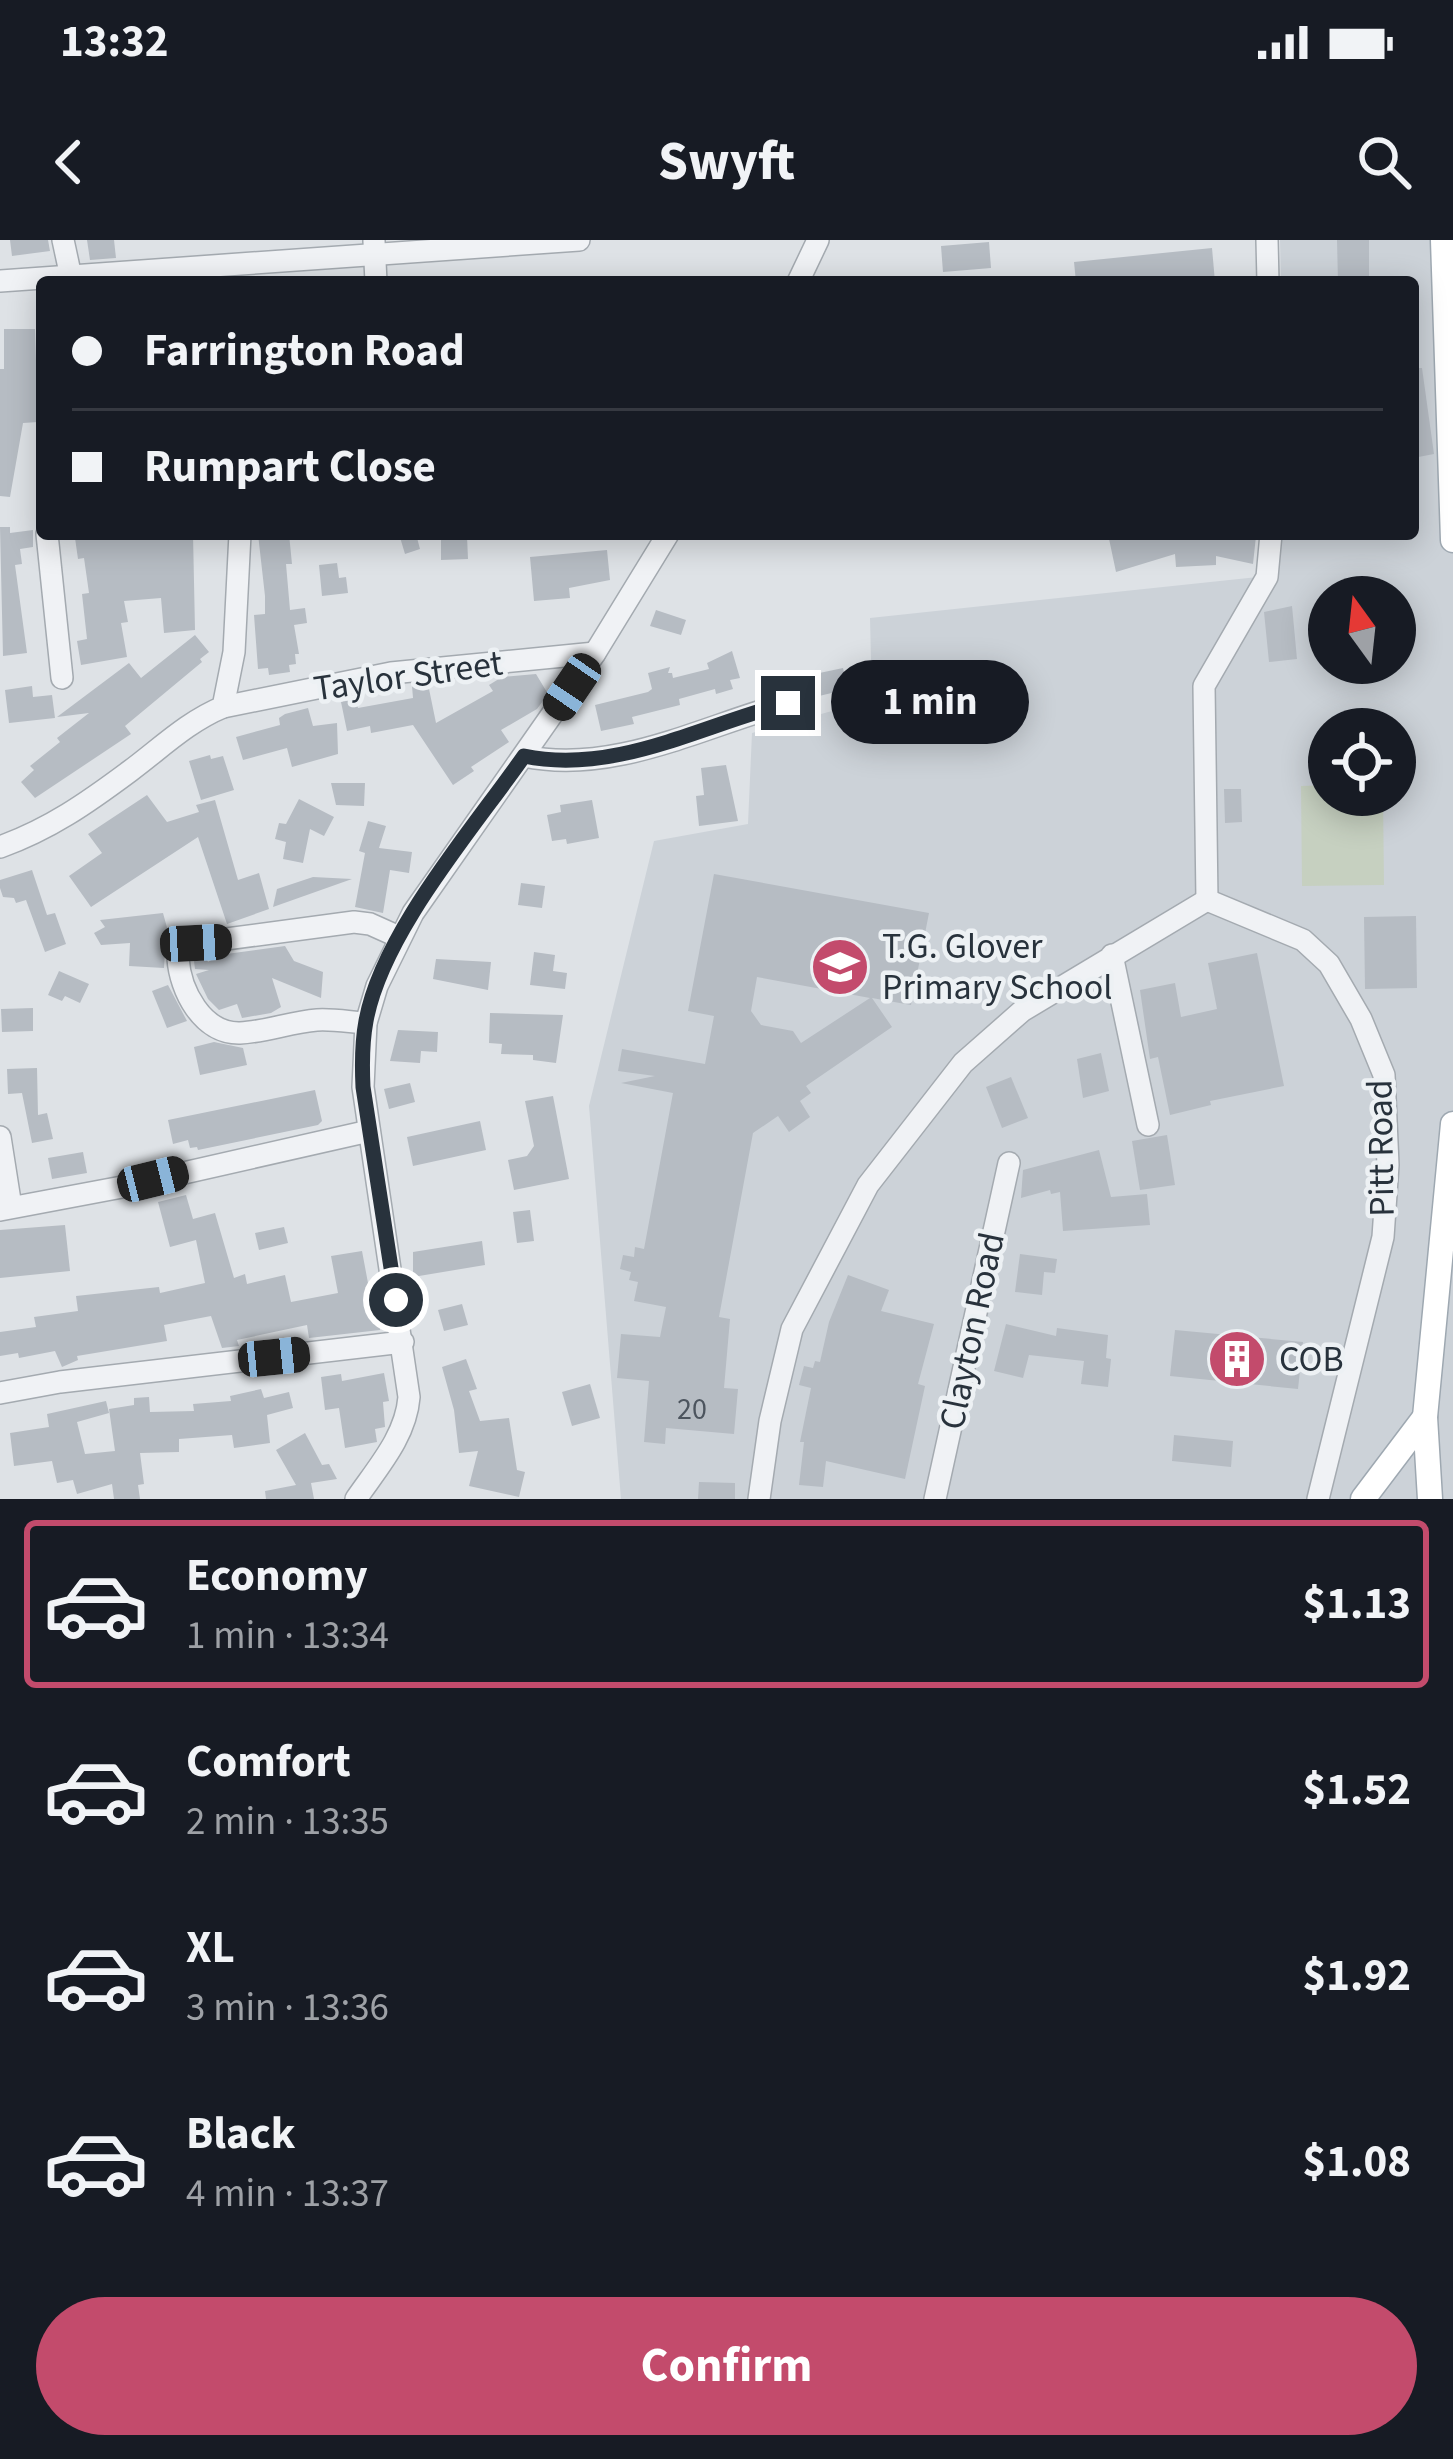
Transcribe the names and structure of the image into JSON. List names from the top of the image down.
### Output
{
  "streets": {
    "street": ["Taylor Street", "Pitt Road", "Clayton Road"]
  },
  "places": {
    "school or university": ["T.G. Glover Primary School"],
    "building": ["COB"]
  },
  "house_numbers": ["20"],
  "north": "top",
  "page": {
    "status": "13:32",
    "header": "Swyft",
    "banner": ["Farrington Road", "Rumpart Close"],
    "bubble": "1 min",
    "list": [
      {
        "name": "Economy",
        "note": "1 min · 13:34",
        "value": "$1.13"
      },
      {
        "name": "Comfort",
        "note": "2 min · 13:35",
        "value": "$1.52"
      },
      {
        "name": "XL",
        "note": "3 min · 13:36",
        "value": "$1.92"
      },
      {
        "name": "Black",
        "note": "4 min · 13:37",
        "value": "$1.08"
      }
    ],
    "buttons": "Confirm"
  }
}
